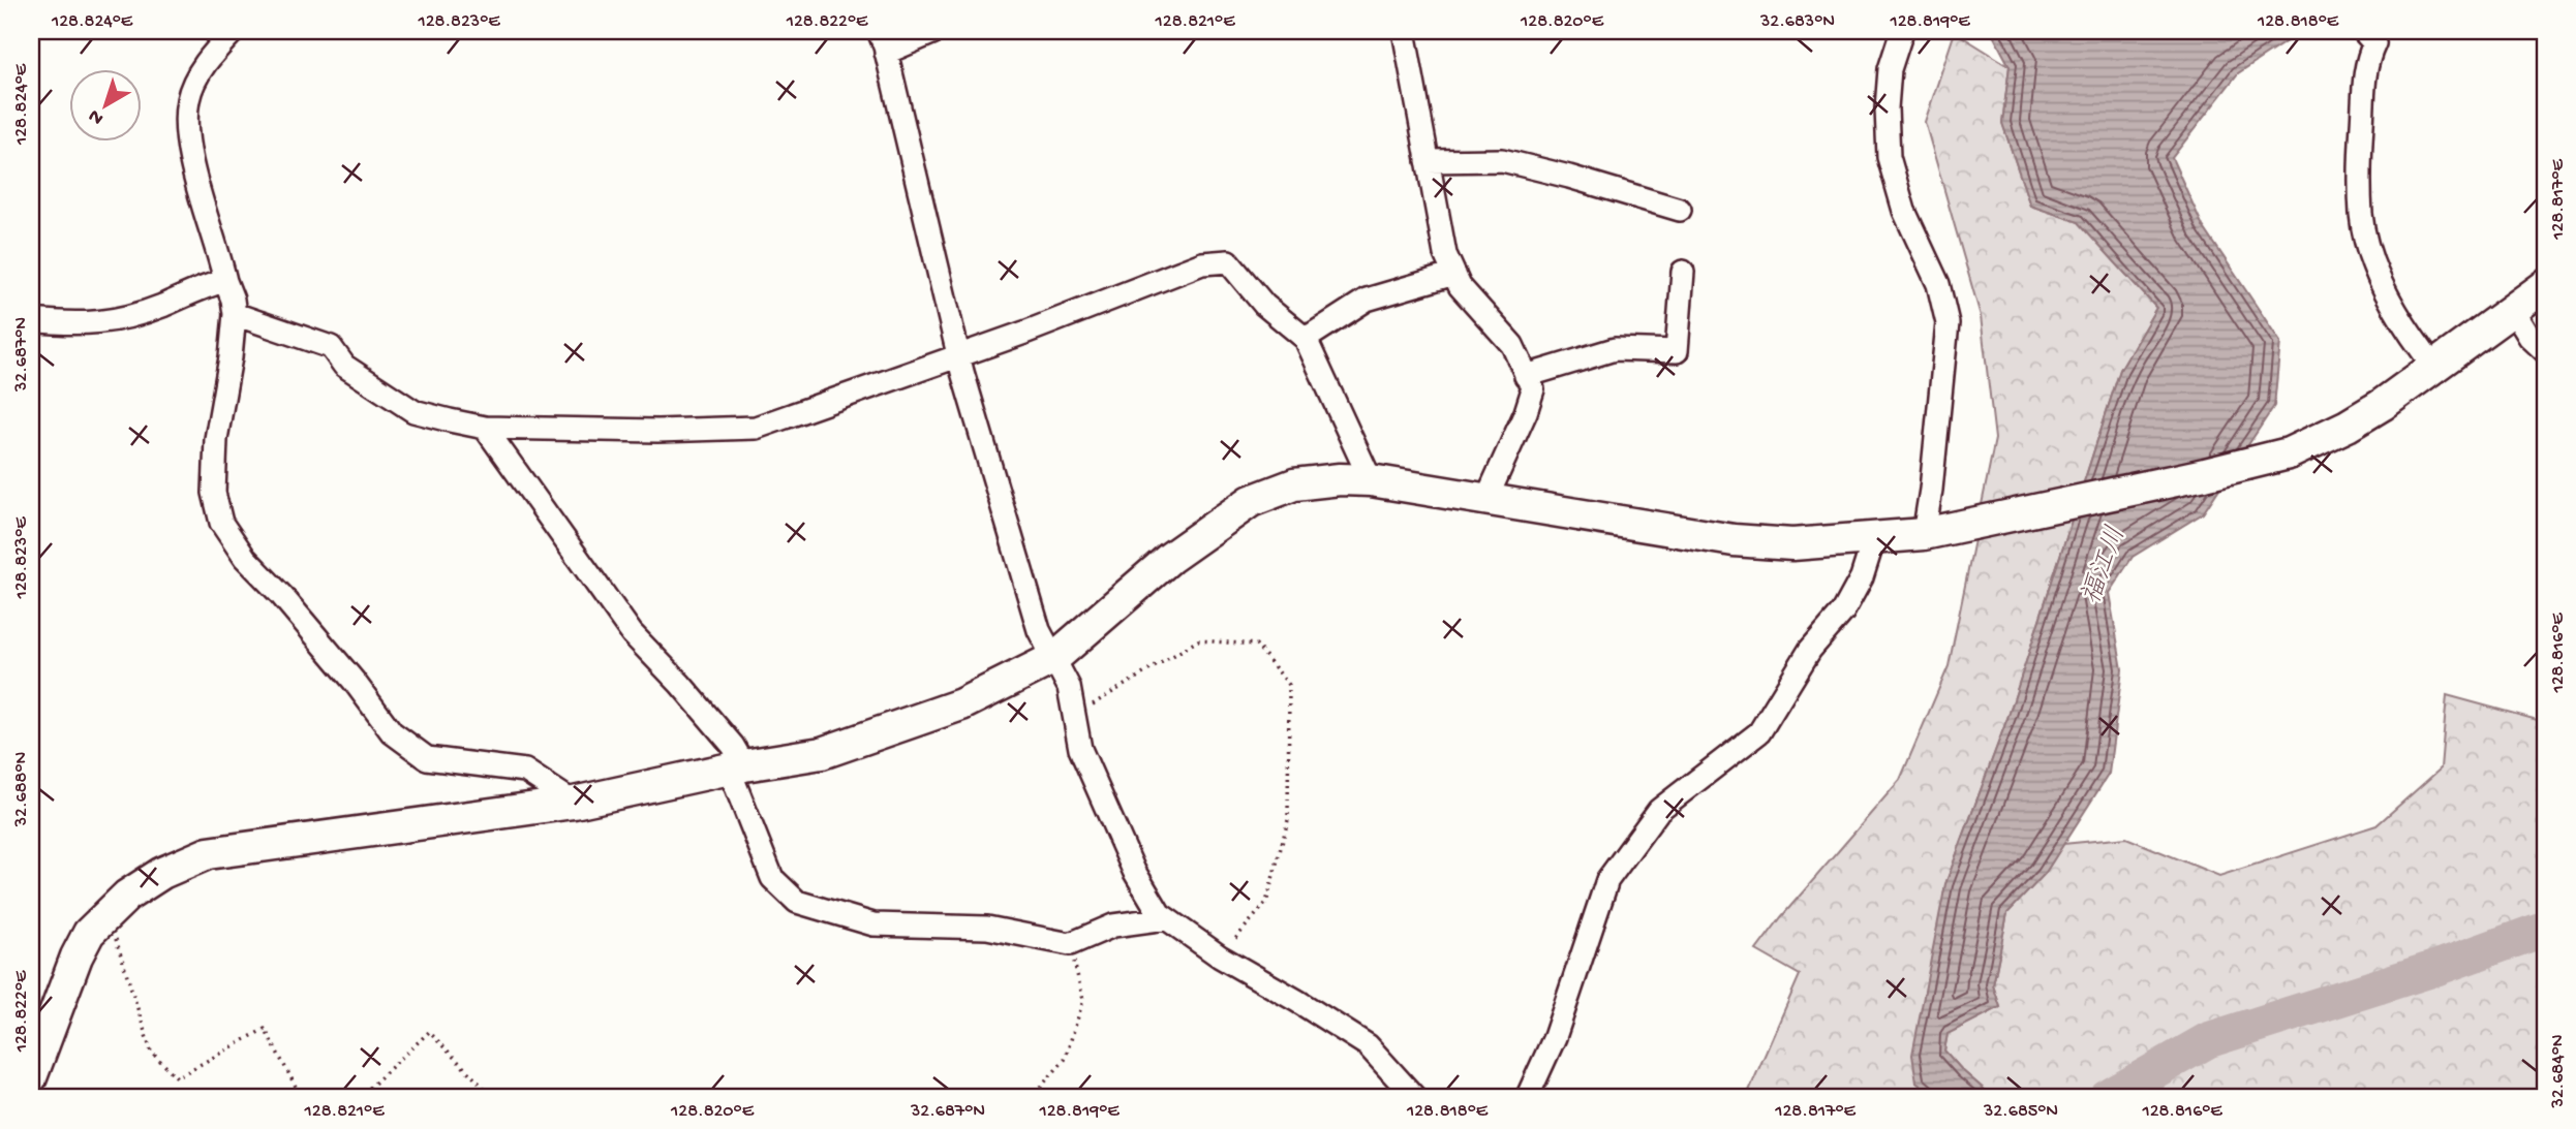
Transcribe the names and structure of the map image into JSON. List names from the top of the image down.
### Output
{
  "water": ["福江川"],
  "north": "bottom left",
  "coordinates": [
    "128.824°E",
    "128.823°E",
    "128.822°E",
    "128.821°E",
    "128.820°E",
    "32.683°N",
    "128.819°E",
    "128.818°E",
    "128.817°E",
    "32.687°N",
    "128.816°E",
    "32.688°N",
    "32.684°N",
    "32.685°N"
  ]
}
